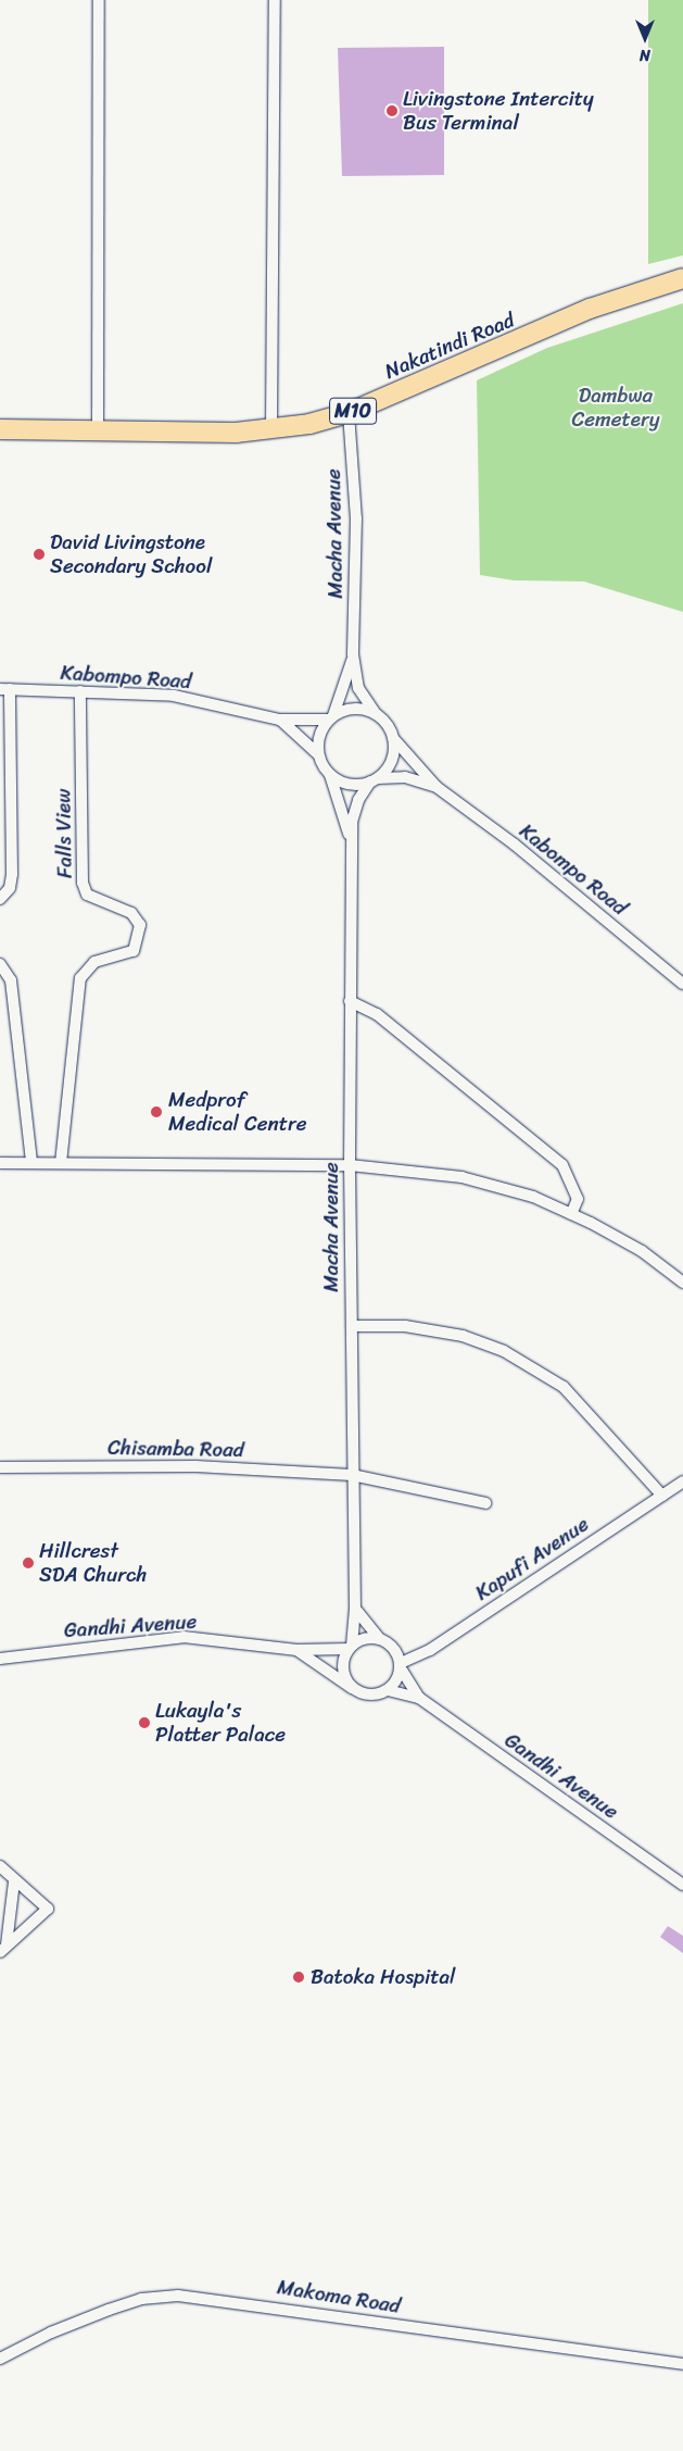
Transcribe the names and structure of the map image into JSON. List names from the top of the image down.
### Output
{
  "streets": {
    "highway": ["Nakatindi Road", "M10"],
    "street": [
      "Macha Avenue",
      "Kabompo Road",
      "Falls View",
      "Chisamba Road",
      "Kapufi Avenue",
      "Gandhi Avenue",
      "Makoma Road"
    ]
  },
  "crossings": [
    ["Nakatindi Road", "Macha Avenue"],
    ["Macha Avenue", "Kabompo Road"],
    ["Macha Avenue", "Chisamba Road"],
    ["Macha Avenue", "Kapufi Avenue"],
    ["Macha Avenue", "Gandhi Avenue"],
    ["Kabompo Road", "Falls View"],
    ["Kapufi Avenue", "Gandhi Avenue"]
  ],
  "parks": ["Dambwa Cemetery"],
  "places": [
    "Livingstone Intercity Bus Terminal",
    "David Livingstone Secondary School",
    "Medprof Medical Centre",
    "Hillcrest SDA Church",
    "Lukayla's Platter Palace",
    "Batoka Hospital"
  ],
  "north": "bottom"
}
